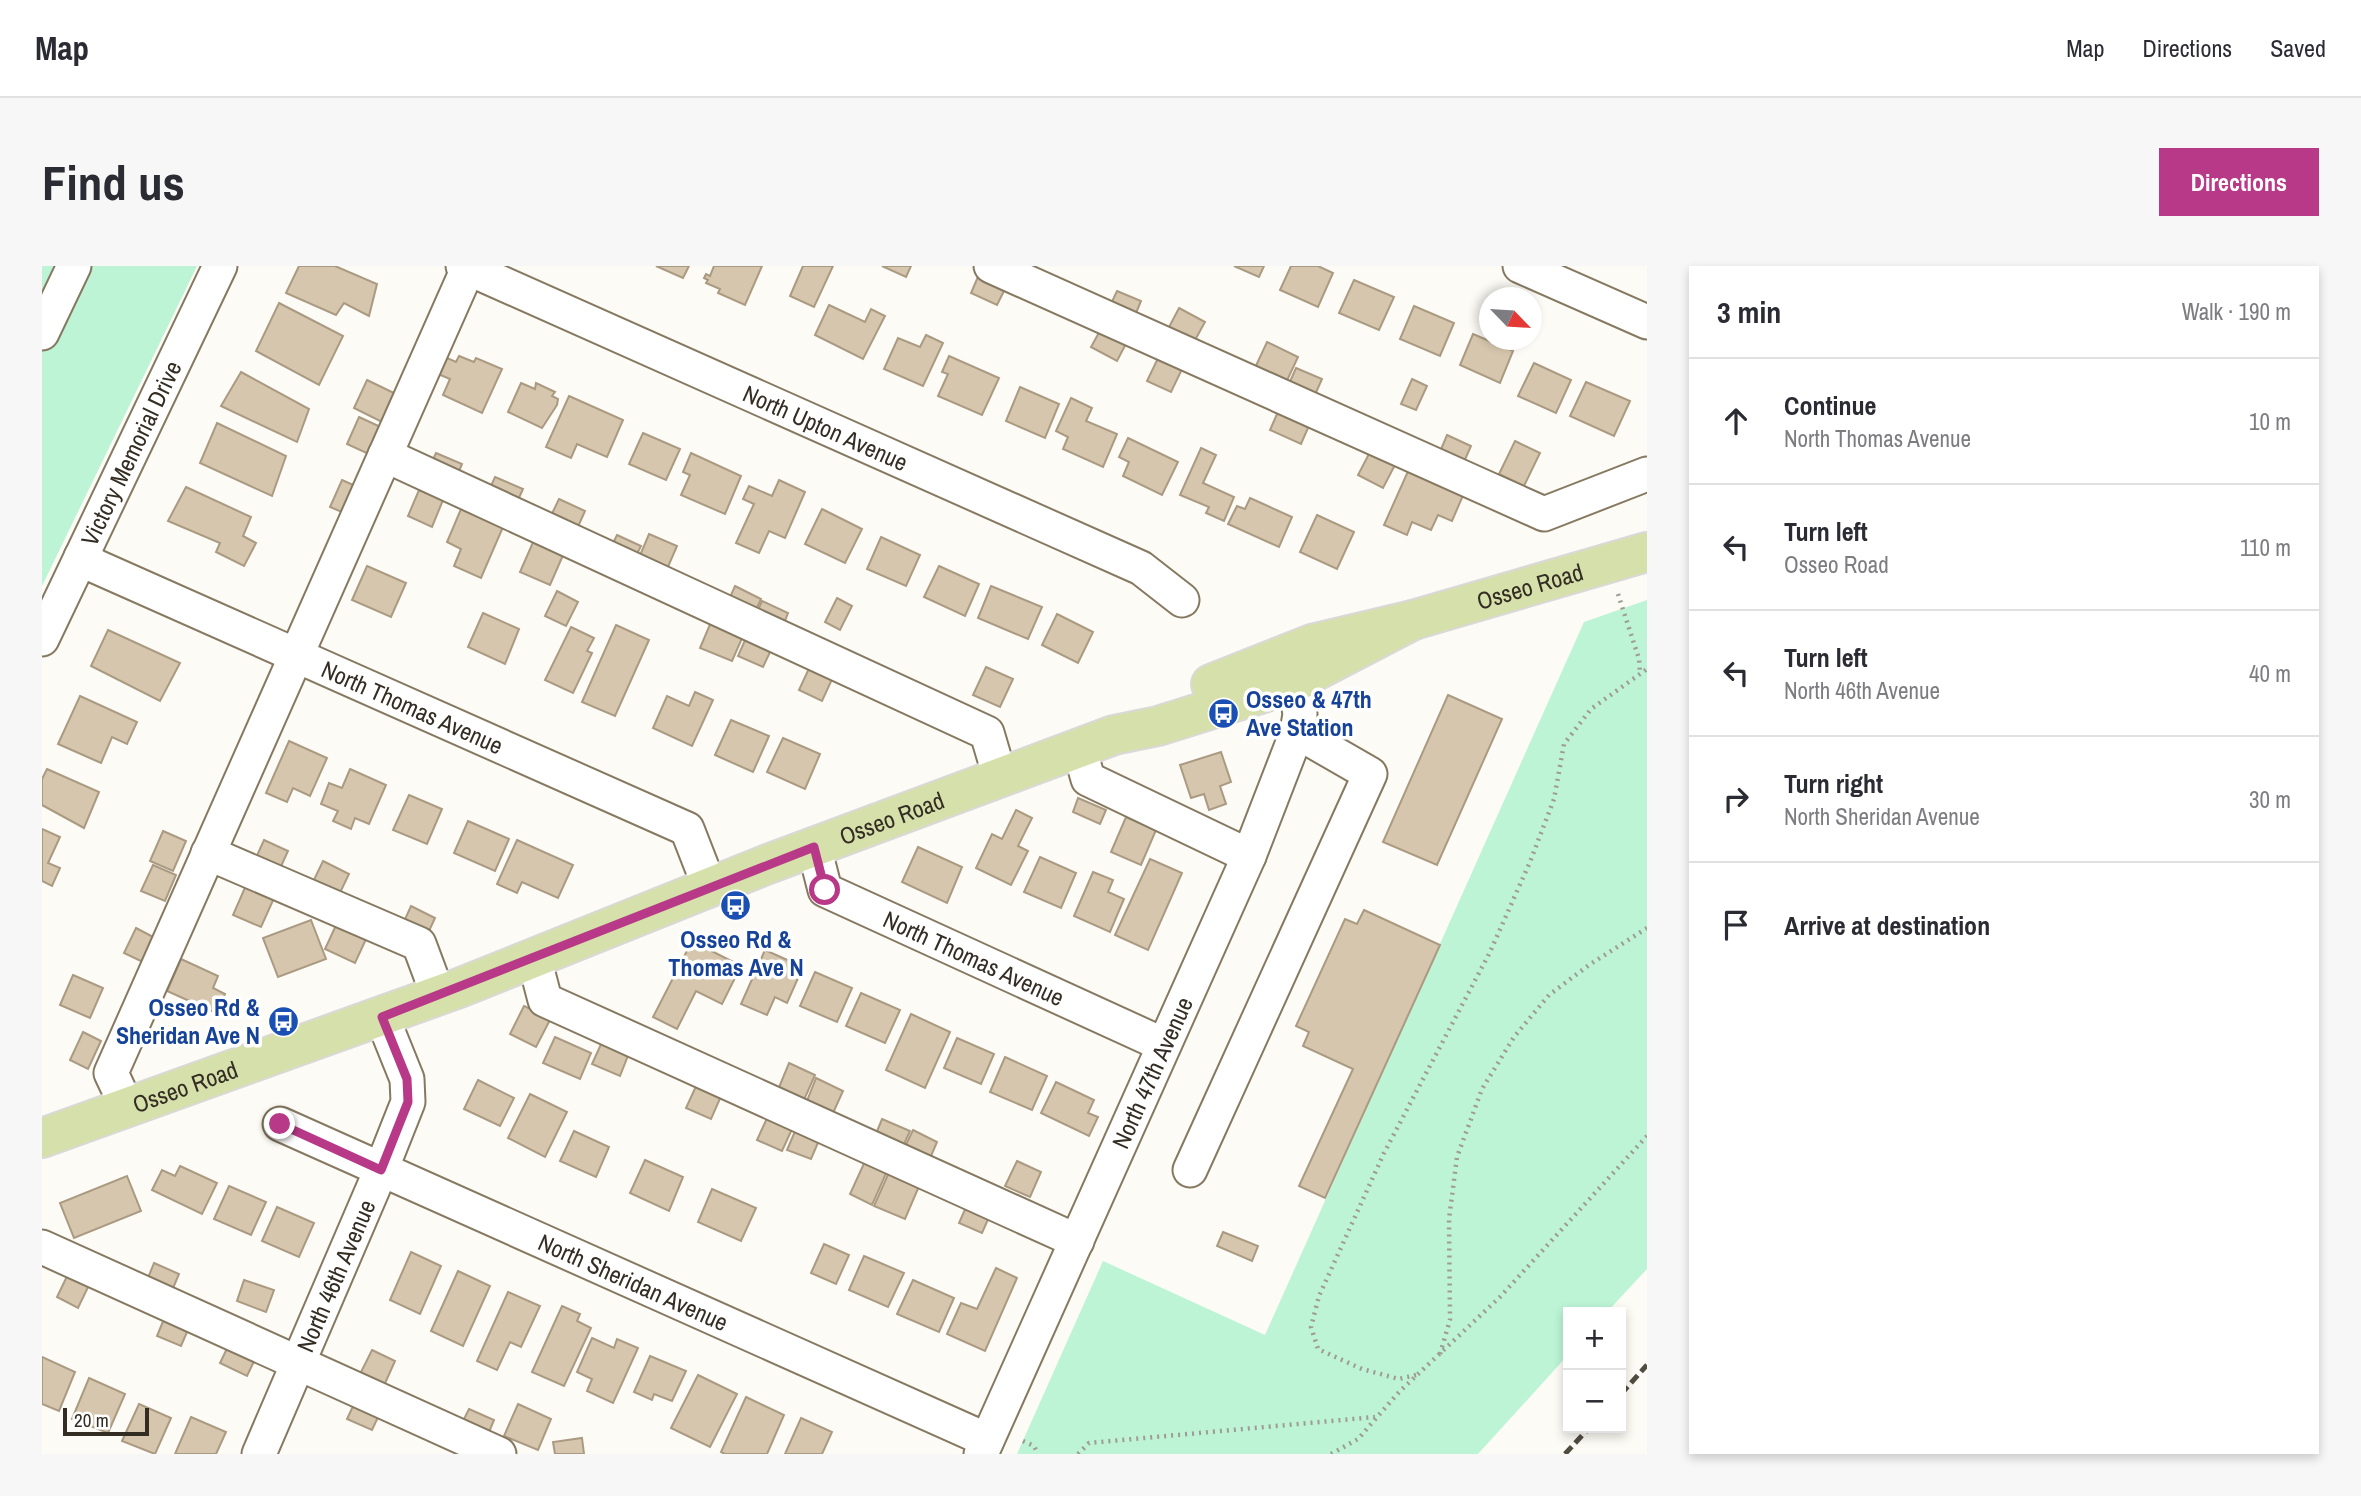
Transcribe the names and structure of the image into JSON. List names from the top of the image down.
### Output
{
  "streets": {
    "main road": ["Osseo Road"],
    "street": [
      "North Upton Avenue",
      "Victory Memorial Drive",
      "North Thomas Avenue",
      "North 47th Avenue",
      "North 46th Avenue",
      "North Sheridan Avenue"
    ]
  },
  "crossings": [
    ["Victory Memorial Drive", "North Thomas Avenue"],
    ["Osseo Road", "North Thomas Avenue"],
    ["Osseo Road", "North 47th Avenue"],
    ["Osseo Road", "North 46th Avenue"],
    ["North Thomas Avenue", "North 47th Avenue"],
    ["North 47th Avenue", "North Sheridan Avenue"],
    ["North 46th Avenue", "North Sheridan Avenue"]
  ],
  "places": {
    "bus stop": ["Osseo & 47th Ave Station", "Osseo Rd & Thomas Ave N", "Osseo Rd & Sheridan Ave N"]
  },
  "scale_bar": "20 m",
  "north": "bottom right",
  "page": {
    "header": "Map",
    "nav": ["Map", "Directions", "Saved"],
    "buttons": "Directions",
    "title": "Find us",
    "heading": ["3 min", "Walk · 190 m"],
    "list": [
      ["Continue", "North Thomas Avenue", "10 m"],
      ["Turn left", "Osseo Road", "110 m"],
      ["Turn left", "North 46th Avenue", "40 m"],
      ["Turn right", "North Sheridan Avenue", "30 m"],
      "Arrive at destination"
    ],
    "map_buttons": ["+", "−"],
    "scale": "20 m"
  }
}
